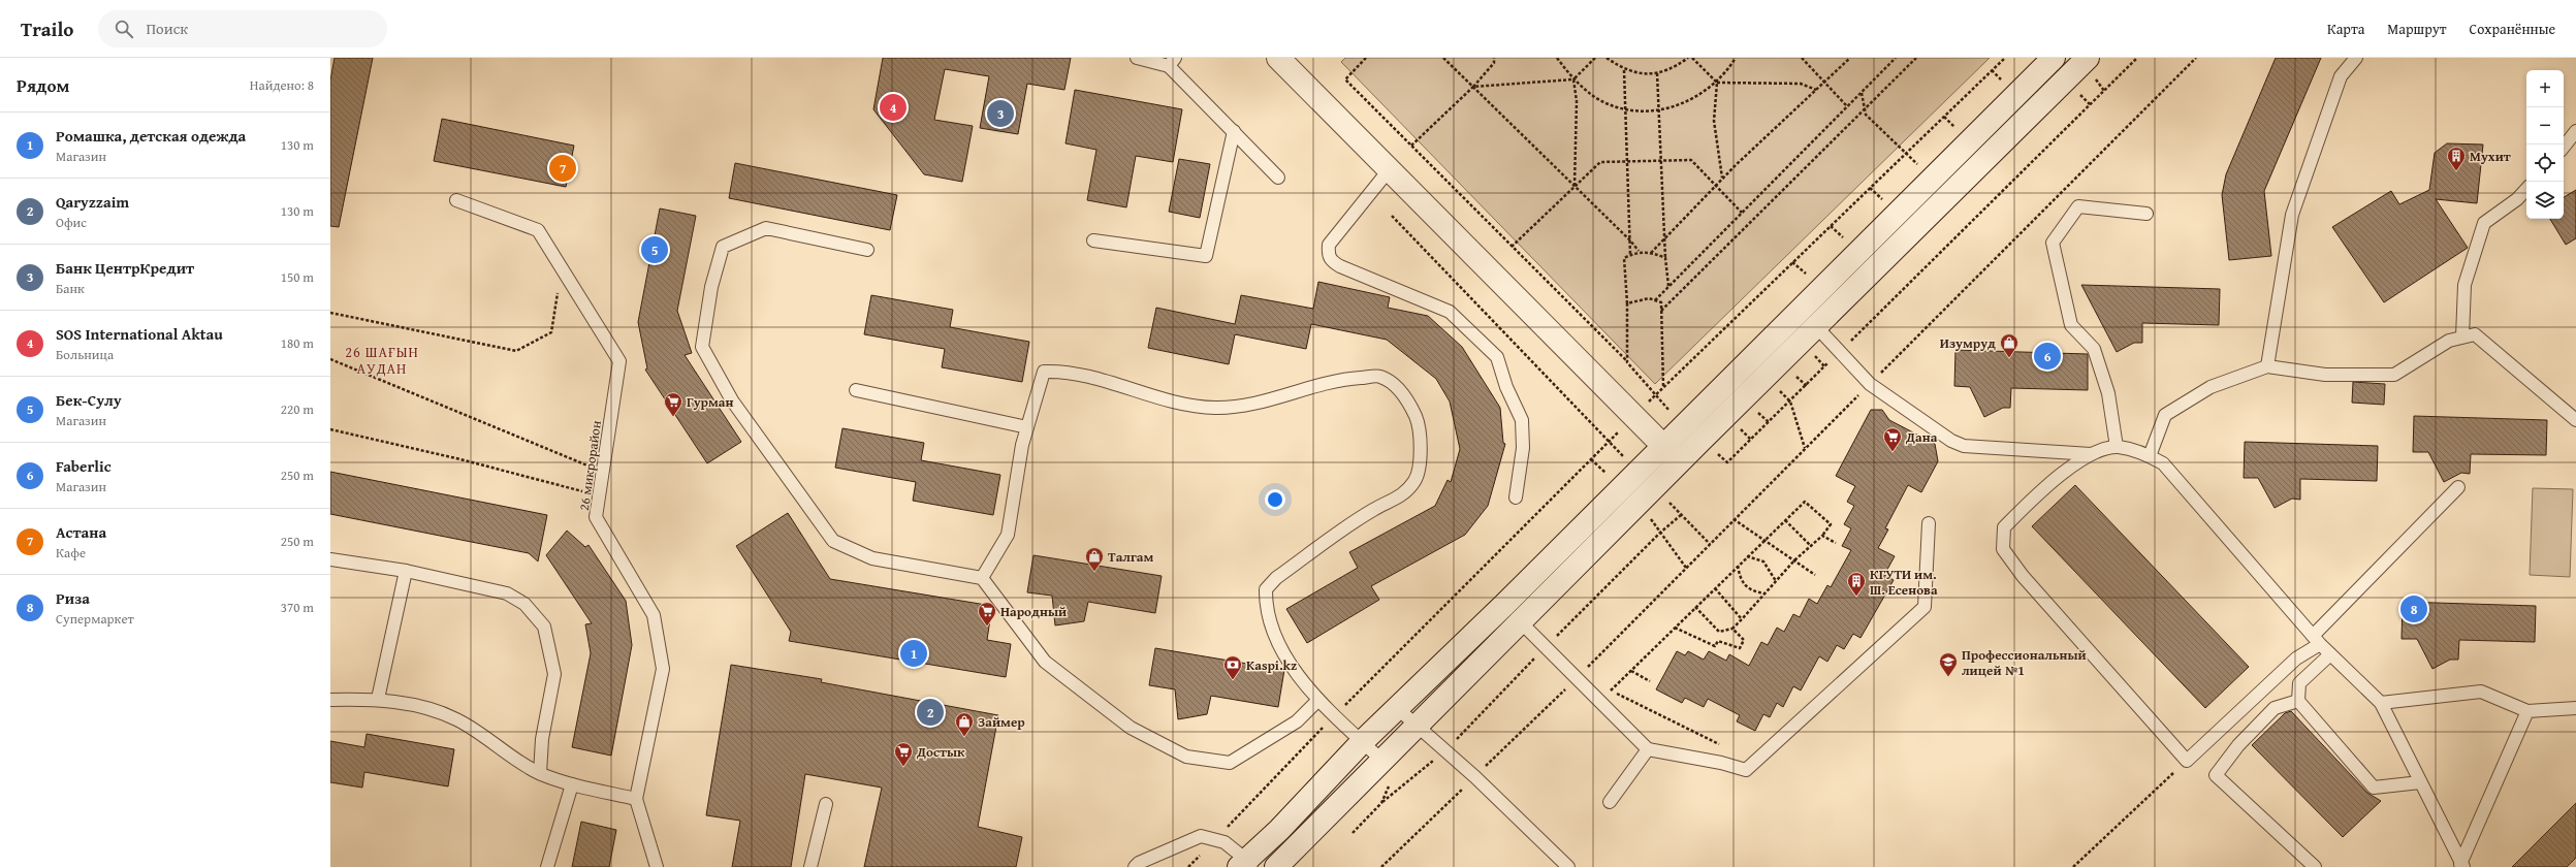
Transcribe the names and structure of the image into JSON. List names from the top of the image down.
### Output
{
  "streets": {
    "lane": ["26 микрорайон"]
  },
  "districts": ["26 ШАҒЫН АУДАН"],
  "places": {
    "building": ["Мухит", "КГУТИ им. Ш. Есенова"],
    "shop": ["Изумруд", "Талгам", "Займер"],
    "supermarket": [
      "Гурман",
      "Дана",
      "Народный",
      "Достык"
    ],
    "school or university": ["Профессиональный лицей №1"],
    "bank": ["Kaspi.kz"]
  },
  "page": {
    "header": "Trailo",
    "search": "Поиск",
    "nav": ["Карта", "Маршрут", "Сохранённые"],
    "heading": ["Рядом", "Найдено: 8"],
    "map_buttons": ["+", "−"],
    "pins": [
      "4",
      "3",
      "7",
      "5",
      "6",
      "8",
      "1",
      "2"
    ],
    "list": [
      {
        "mark": "1",
        "name": "Ромашка, детская одежда",
        "note": "Магазин",
        "value": "130 m"
      },
      {
        "mark": "2",
        "name": "Qaryzzaim",
        "note": "Офис",
        "value": "130 m"
      },
      {
        "mark": "3",
        "name": "Банк ЦентрКредит",
        "note": "Банк",
        "value": "150 m"
      },
      {
        "mark": "4",
        "name": "SOS International Aktau",
        "note": "Больница",
        "value": "180 m"
      },
      {
        "mark": "5",
        "name": "Бек-Сулу",
        "note": "Магазин",
        "value": "220 m"
      },
      {
        "mark": "6",
        "name": "Faberlic",
        "note": "Магазин",
        "value": "250 m"
      },
      {
        "mark": "7",
        "name": "Астана",
        "note": "Кафе",
        "value": "250 m"
      },
      {
        "mark": "8",
        "name": "Риза",
        "note": "Супермаркет",
        "value": "370 m"
      }
    ]
  }
}
